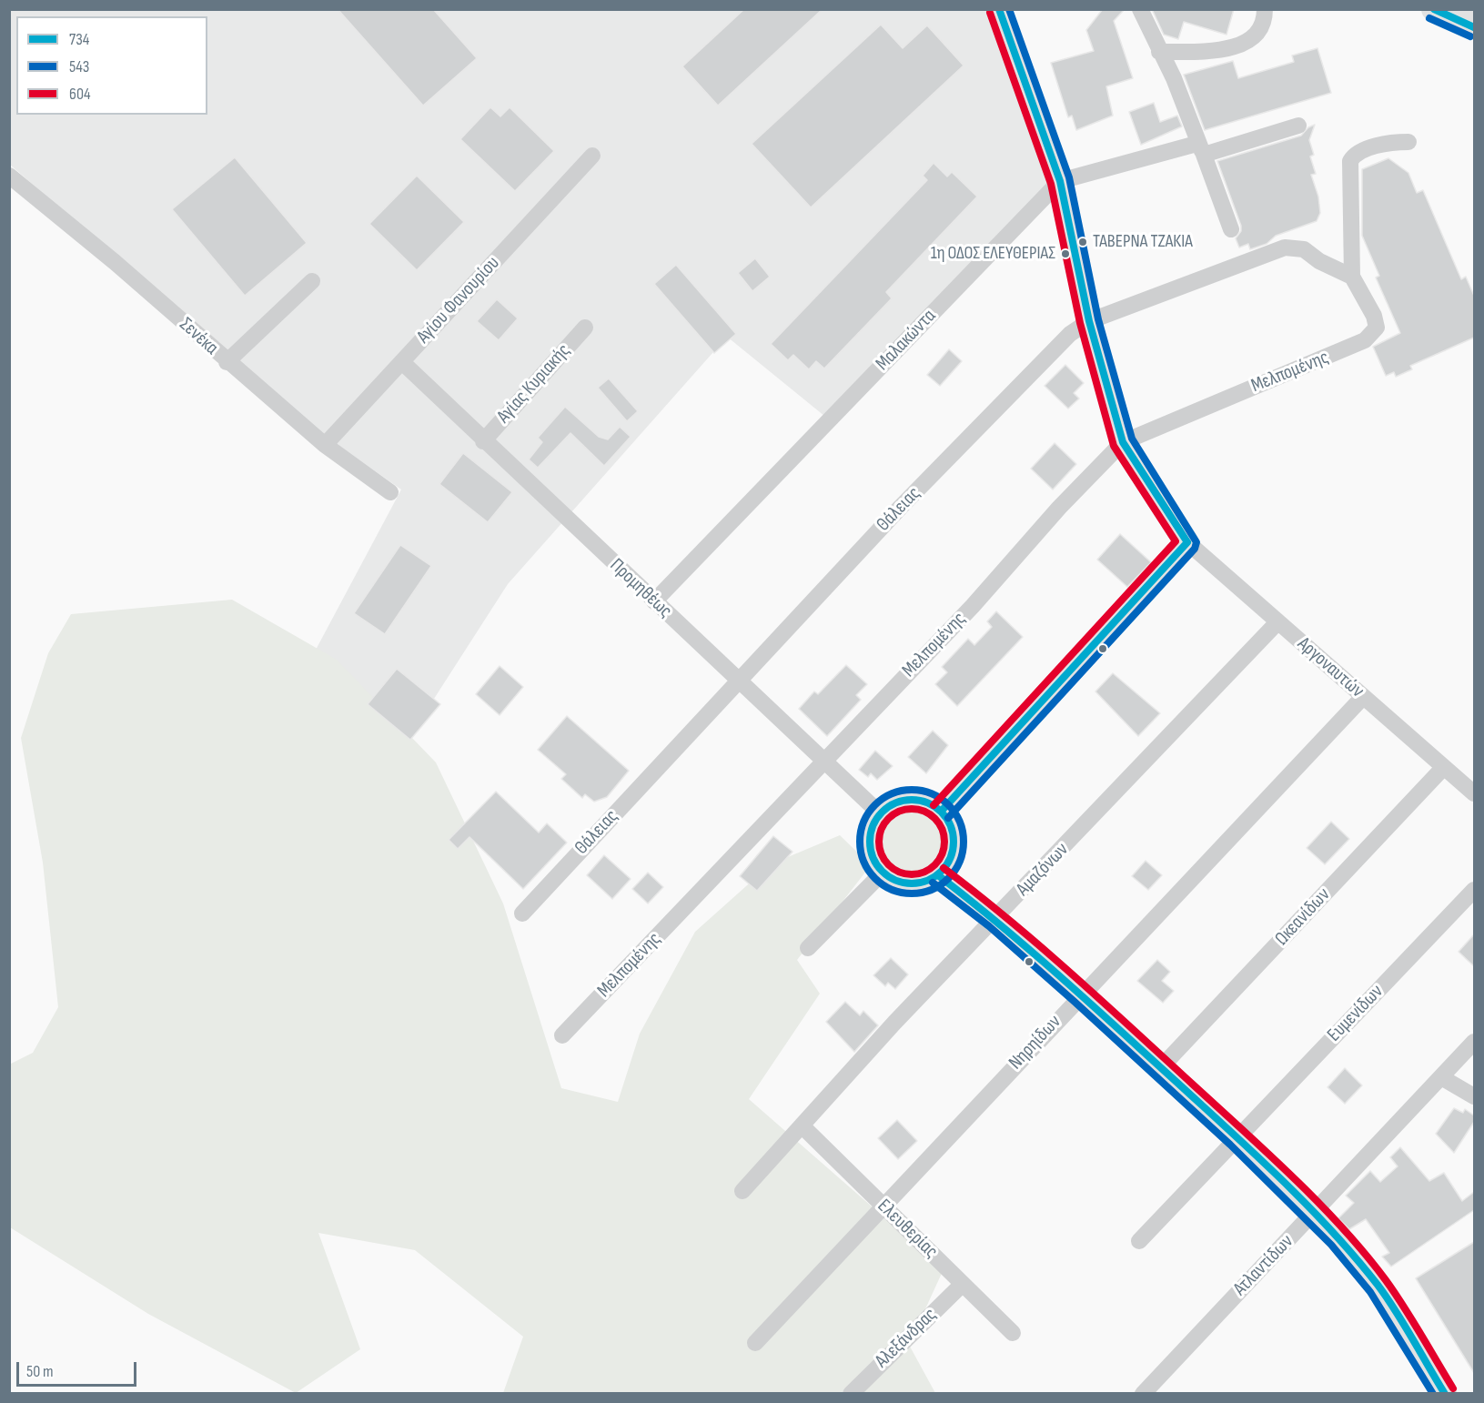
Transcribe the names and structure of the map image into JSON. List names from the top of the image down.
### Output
{
  "streets": {
    "street": [
      "Αγίου Φανουρίου",
      "Σενέκα",
      "Μαλακώντα",
      "Μελπομένης",
      "Αγίας Κυριακής",
      "Θάλειας",
      "Προμηθέως",
      "Αργοναυτών",
      "Αμαζόνων",
      "Ωκεανίδων",
      "Ευμενίδων",
      "Νηρηίδων",
      "Ελευθερίας",
      "Ατλαντίδων",
      "Αλεξάνδρας"
    ]
  },
  "crossings": [
    ["Αγίου Φανουρίου", "Σενέκα"],
    ["Αγίου Φανουρίου", "Προμηθέως"],
    ["Μαλακώντα", "Προμηθέως"],
    ["Μελπομένης", "Θάλειας"],
    ["Μελπομένης", "Προμηθέως"],
    ["Αγίας Κυριακής", "Προμηθέως"],
    ["Θάλειας", "Προμηθέως"],
    ["Αργοναυτών", "Αμαζόνων"],
    ["Αργοναυτών", "Ωκεανίδων"],
    ["Αργοναυτών", "Νηρηίδων"],
    ["Αμαζόνων", "Ελευθερίας"],
    ["Νηρηίδων", "Ελευθερίας"],
    ["Ελευθερίας", "Αλεξάνδρας"]
  ],
  "places": ["ΤΑΒΕΡΝΑ ΤΖΑΚΙΑ", "1η ΟΔΟΣ ΕΛΕΥΘΕΡΙΑΣ"],
  "lines": ["transit line 734", "transit line 543", "transit line 604"],
  "legend": ["734", "543", "604"],
  "scale_bar": "50 m"
}
